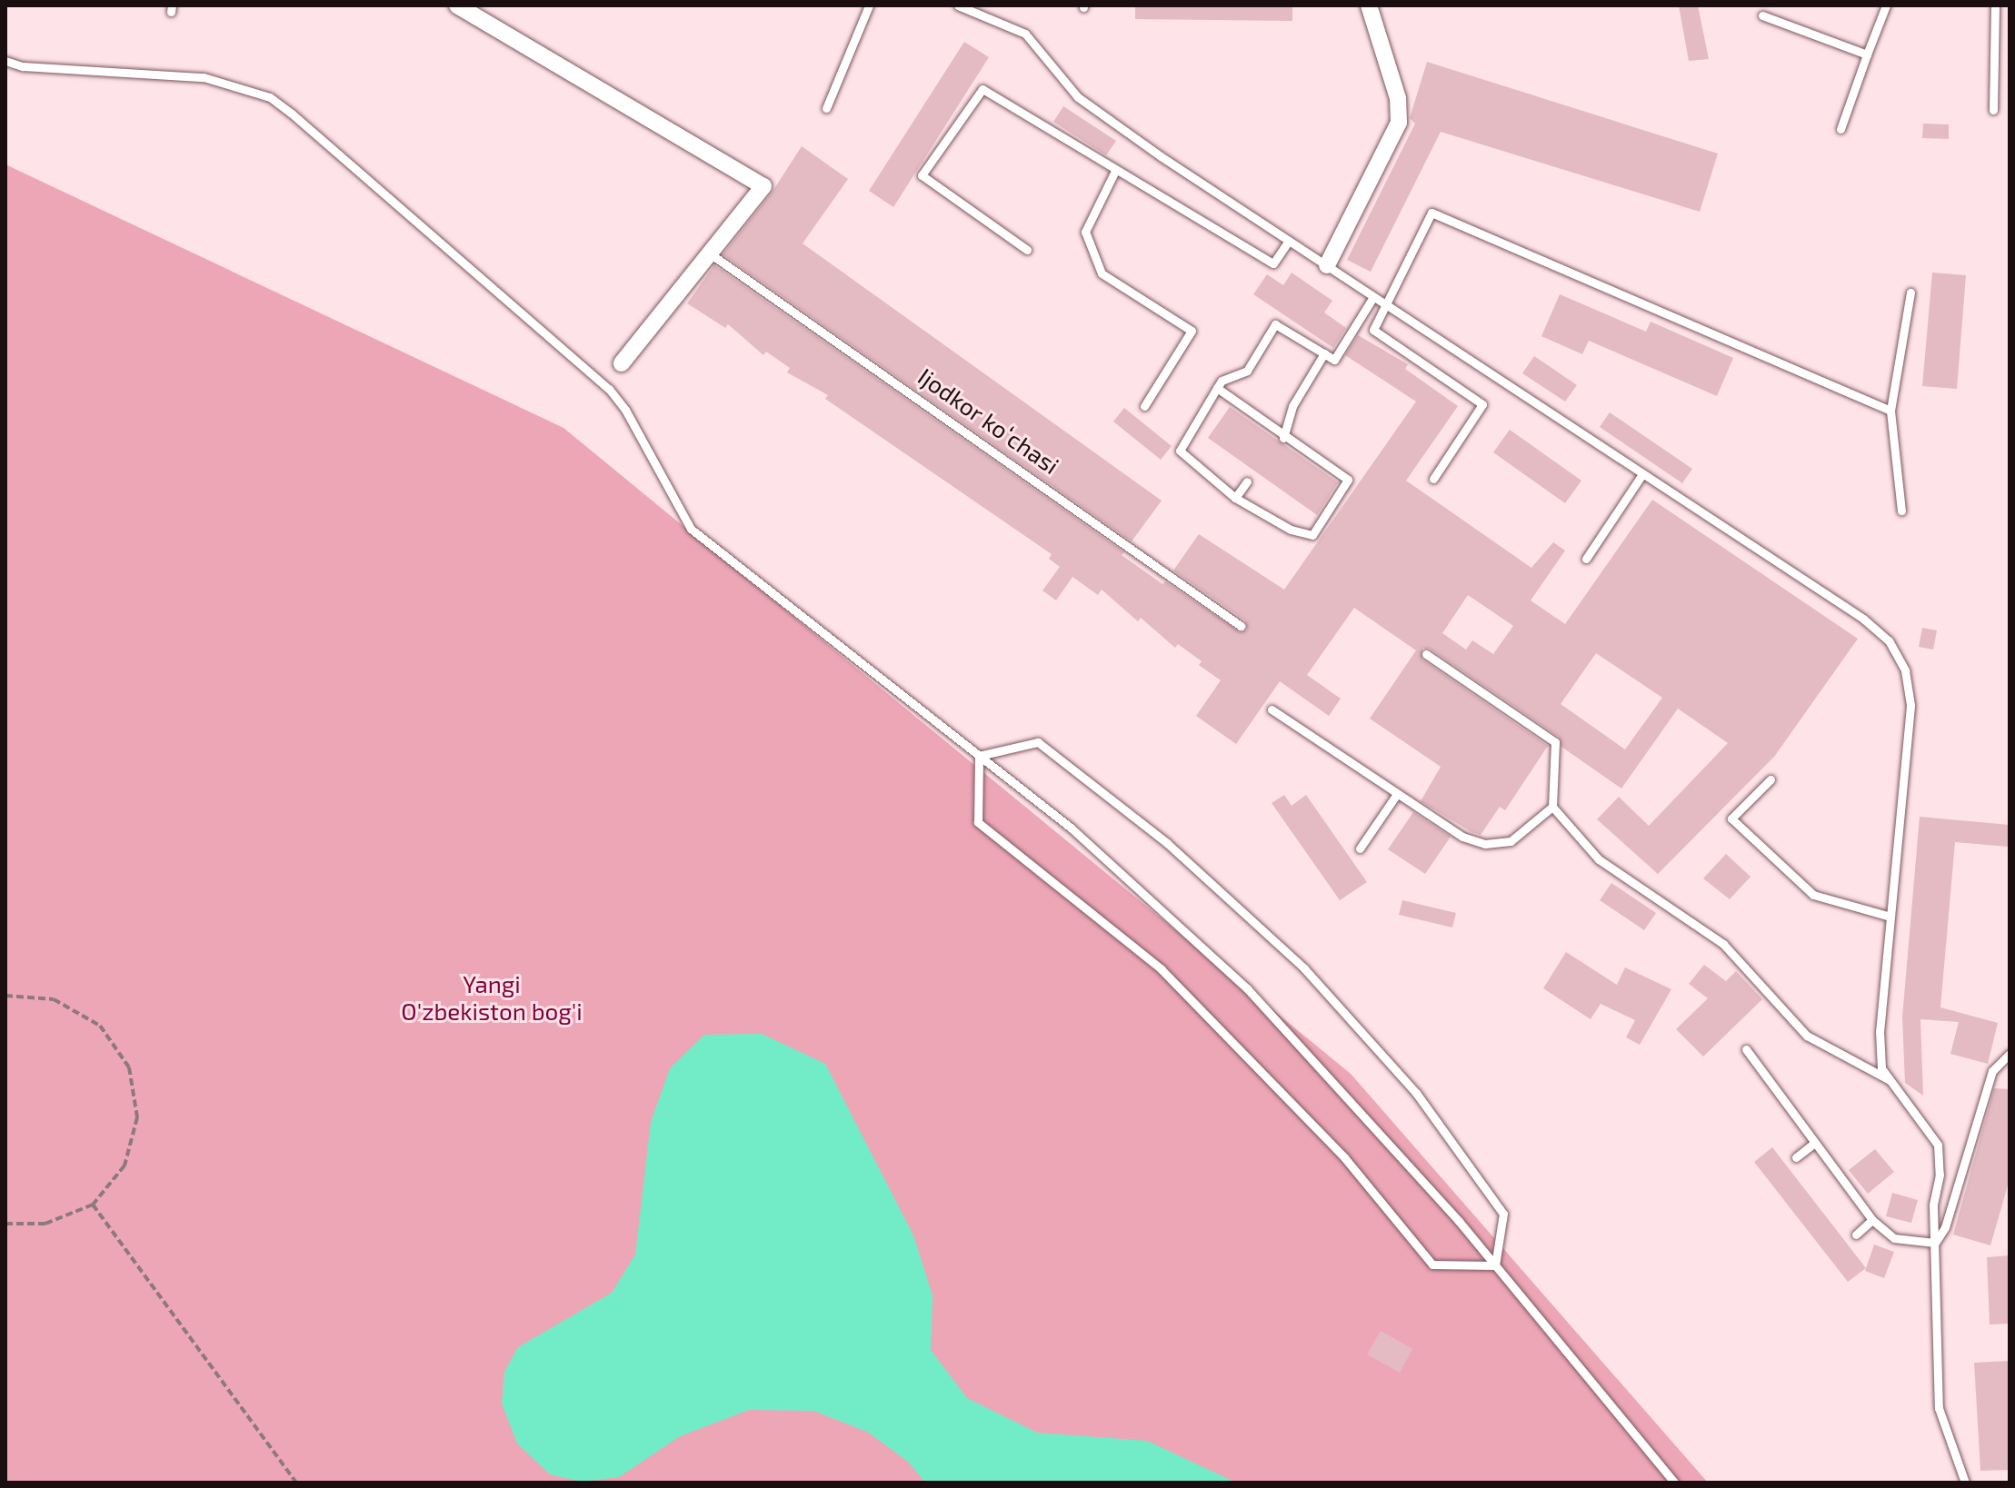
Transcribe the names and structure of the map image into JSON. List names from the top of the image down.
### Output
{
  "streets": {
    "lane": ["Ijodkor koʻchasi"]
  },
  "parks": ["Yangi O'zbekiston bog'i"]
}
